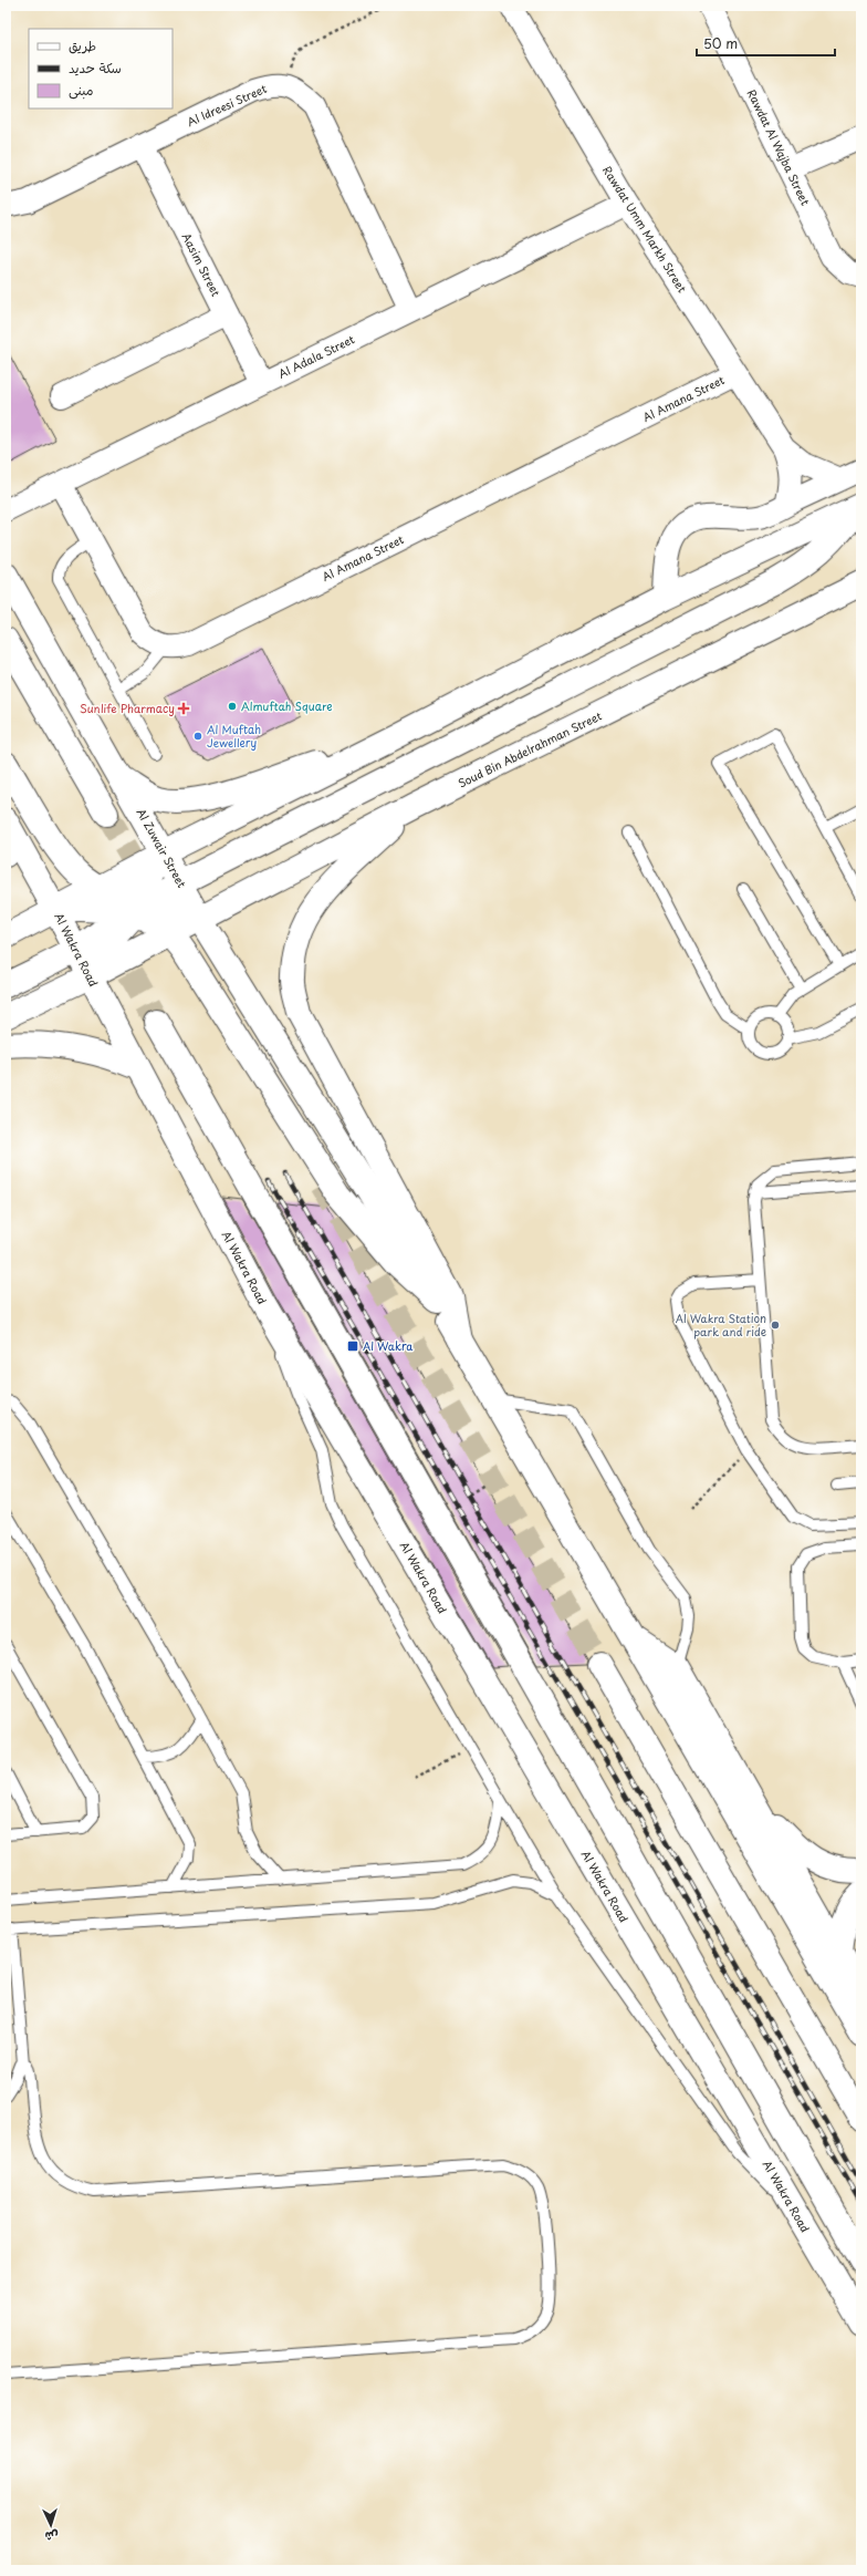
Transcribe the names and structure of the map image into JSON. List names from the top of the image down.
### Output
{
  "streets": {
    "main road": ["Soud Bin Abdelrahman Street", "Al Zuwair Street", "Al Wakra Road"],
    "street": [
      "Al Idreesi Street",
      "Rawdat Al Wajba Street",
      "Rawdat Umm Markh Street",
      "Aasim Street",
      "Al Adala Street",
      "Al Amana Street"
    ]
  },
  "crossings": [
    ["Al Idreesi Street", "Aasim Street"],
    ["Rawdat Umm Markh Street", "Al Adala Street"],
    ["Rawdat Umm Markh Street", "Al Amana Street"],
    ["Aasim Street", "Al Adala Street"],
    ["Soud Bin Abdelrahman Street", "Al Zuwair Street"],
    ["Soud Bin Abdelrahman Street", "Al Wakra Road"]
  ],
  "places": {
    "other": ["Almuftah Square", "Al Muftah Jewellery", "Al Wakra Station park and ride"],
    "health": ["Sunlife Pharmacy"],
    "transit": ["Al Wakra"]
  },
  "legend": ["طريق", "سكة حديد", "مبنى"],
  "scale_bar": "50 m",
  "north": "bottom"
}
